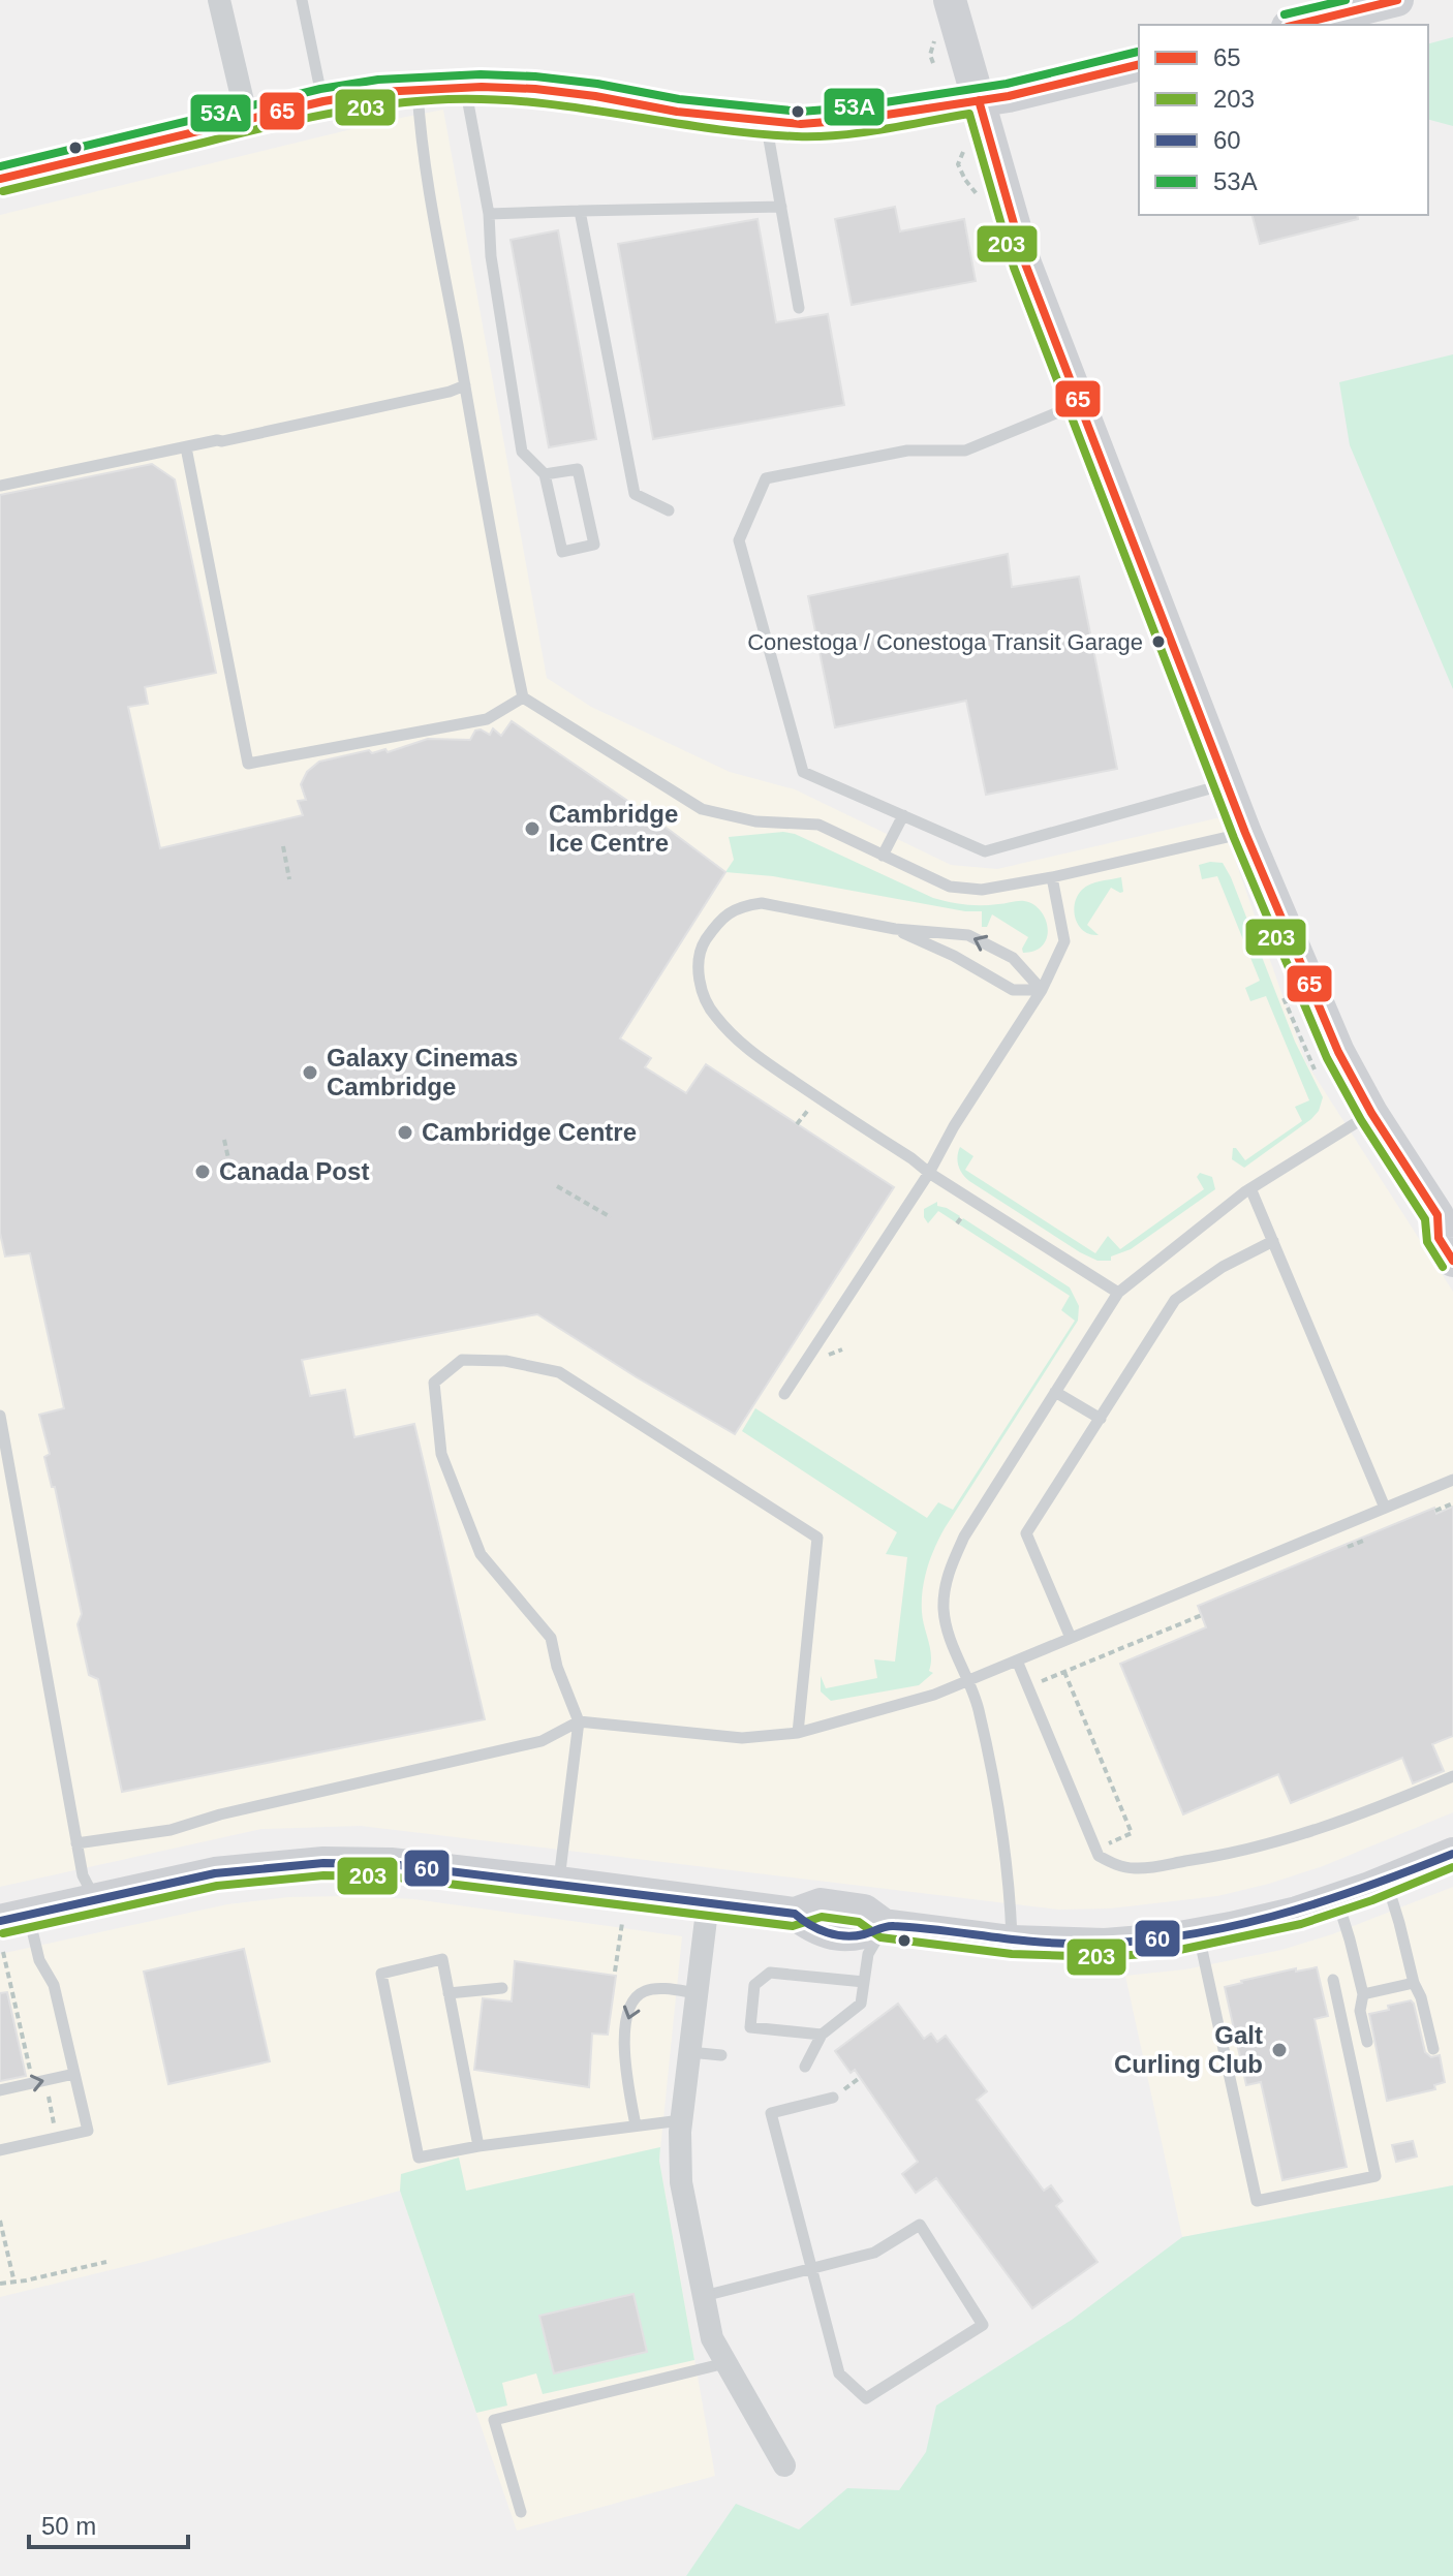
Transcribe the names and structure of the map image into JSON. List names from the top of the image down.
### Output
{
  "places": [
    "Conestoga / Conestoga Transit Garage",
    "Cambridge Ice Centre",
    "Galaxy Cinemas Cambridge",
    "Cambridge Centre",
    "Canada Post",
    "Galt Curling Club"
  ],
  "lines": [
    "transit line 65",
    "transit line 53A",
    "transit line 203",
    "transit line 60"
  ],
  "legend": [
    "65",
    "203",
    "60",
    "53A"
  ],
  "scale_bar": "50 m"
}
